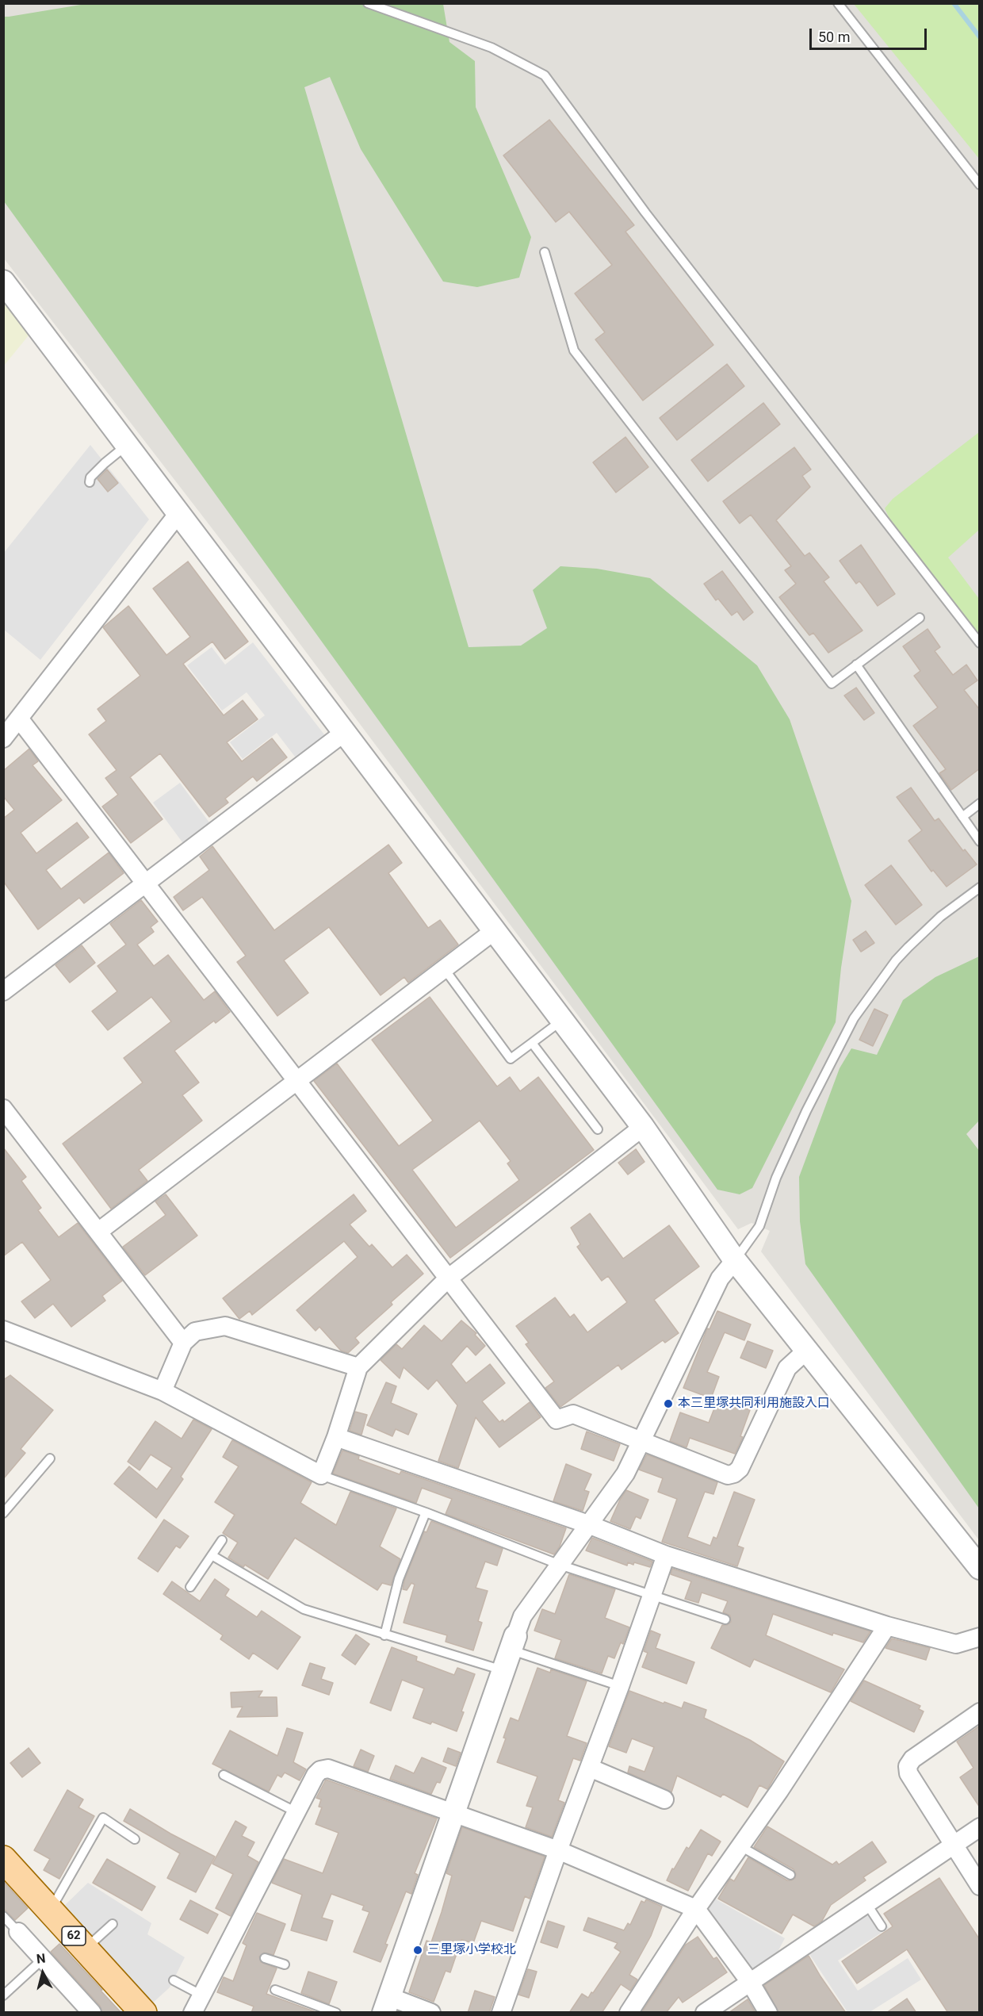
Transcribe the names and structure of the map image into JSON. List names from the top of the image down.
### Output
{
  "streets": {
    "main road": ["62"]
  },
  "places": ["本三里塚共同利用施設入口", "三里塚小学校北"],
  "scale_bar": "50 m",
  "north": "top"
}
